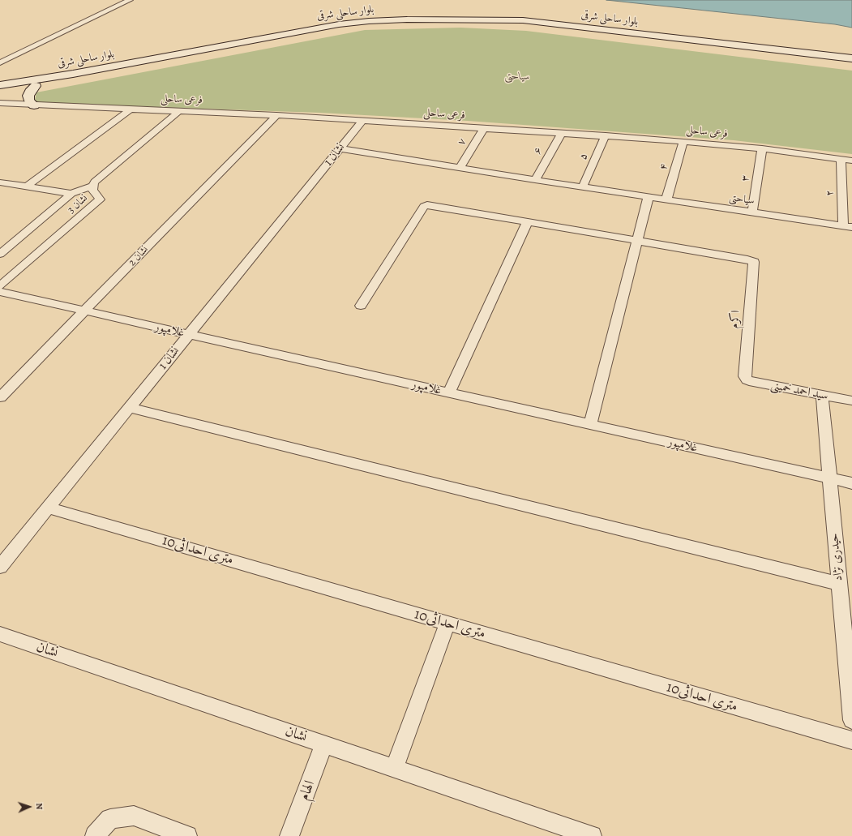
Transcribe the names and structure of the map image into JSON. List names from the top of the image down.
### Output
{
  "streets": {
    "main road": ["بلوار ساحلی شرقی"],
    "street": [
      "فرعی ساحلی",
      "۷",
      "۶",
      "نشان 1",
      "۵",
      "۴",
      "۳",
      "۲",
      "سیاحتی",
      "نشان 3",
      "نشان 2",
      "اکرم",
      "غلامپور",
      "سید احمد خمینی",
      "10متری احداثی",
      "حیدری نژاد",
      "نشان",
      "الهام"
    ]
  },
  "crossings": [
    ["بلوار ساحلی شرقی", "فرعی ساحلی"],
    ["فرعی ساحلی", "۷"],
    ["فرعی ساحلی", "۶"],
    ["فرعی ساحلی", "نشان 1"],
    ["فرعی ساحلی", "۵"],
    ["فرعی ساحلی", "۴"],
    ["فرعی ساحلی", "۳"],
    ["فرعی ساحلی", "۲"],
    ["فرعی ساحلی", "نشان 3"],
    ["فرعی ساحلی", "نشان 2"],
    ["۷", "سیاحتی"],
    ["۶", "سیاحتی"],
    ["نشان 1", "سیاحتی"],
    ["نشان 1", "غلامپور"],
    ["نشان 1", "10متری احداثی"],
    ["۵", "سیاحتی"],
    ["۴", "سیاحتی"],
    ["۳", "سیاحتی"],
    ["۲", "سیاحتی"],
    ["نشان 2", "غلامپور"],
    ["اکرم", "سید احمد خمینی"],
    ["غلامپور", "حیدری نژاد"],
    ["سید احمد خمینی", "حیدری نژاد"],
    ["نشان", "الهام"]
  ],
  "parks": ["سیاحتی"],
  "north": "right"
}
